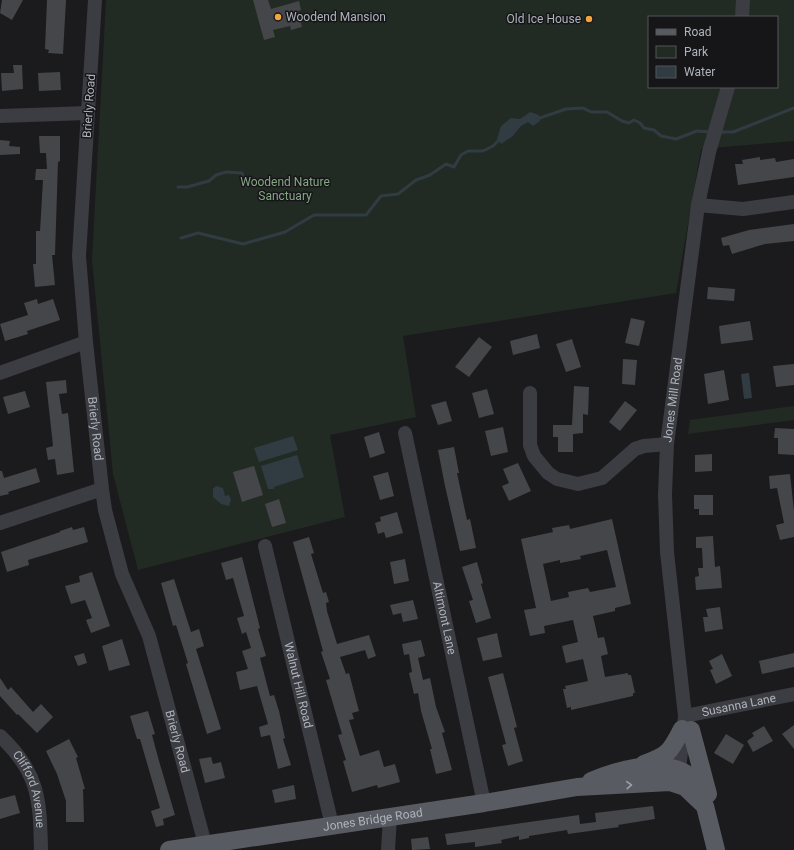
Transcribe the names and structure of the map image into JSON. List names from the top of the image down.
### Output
{
  "streets": {
    "main road": ["Jones Bridge Road"],
    "street": [
      "Brierly Road",
      "Jones Mill Road",
      "Altimont Lane",
      "Walnut Hill Road",
      "Susanna Lane",
      "Clifford Avenue"
    ]
  },
  "crossings": [
    ["Brierly Road", "Jones Bridge Road"],
    ["Jones Mill Road", "Susanna Lane"],
    ["Jones Mill Road", "Jones Bridge Road"],
    ["Altimont Lane", "Jones Bridge Road"],
    ["Walnut Hill Road", "Jones Bridge Road"]
  ],
  "parks": ["Woodend Nature Sanctuary"],
  "places": ["Woodend Mansion", "Old Ice House"],
  "legend": ["Road", "Park", "Water"]
}
